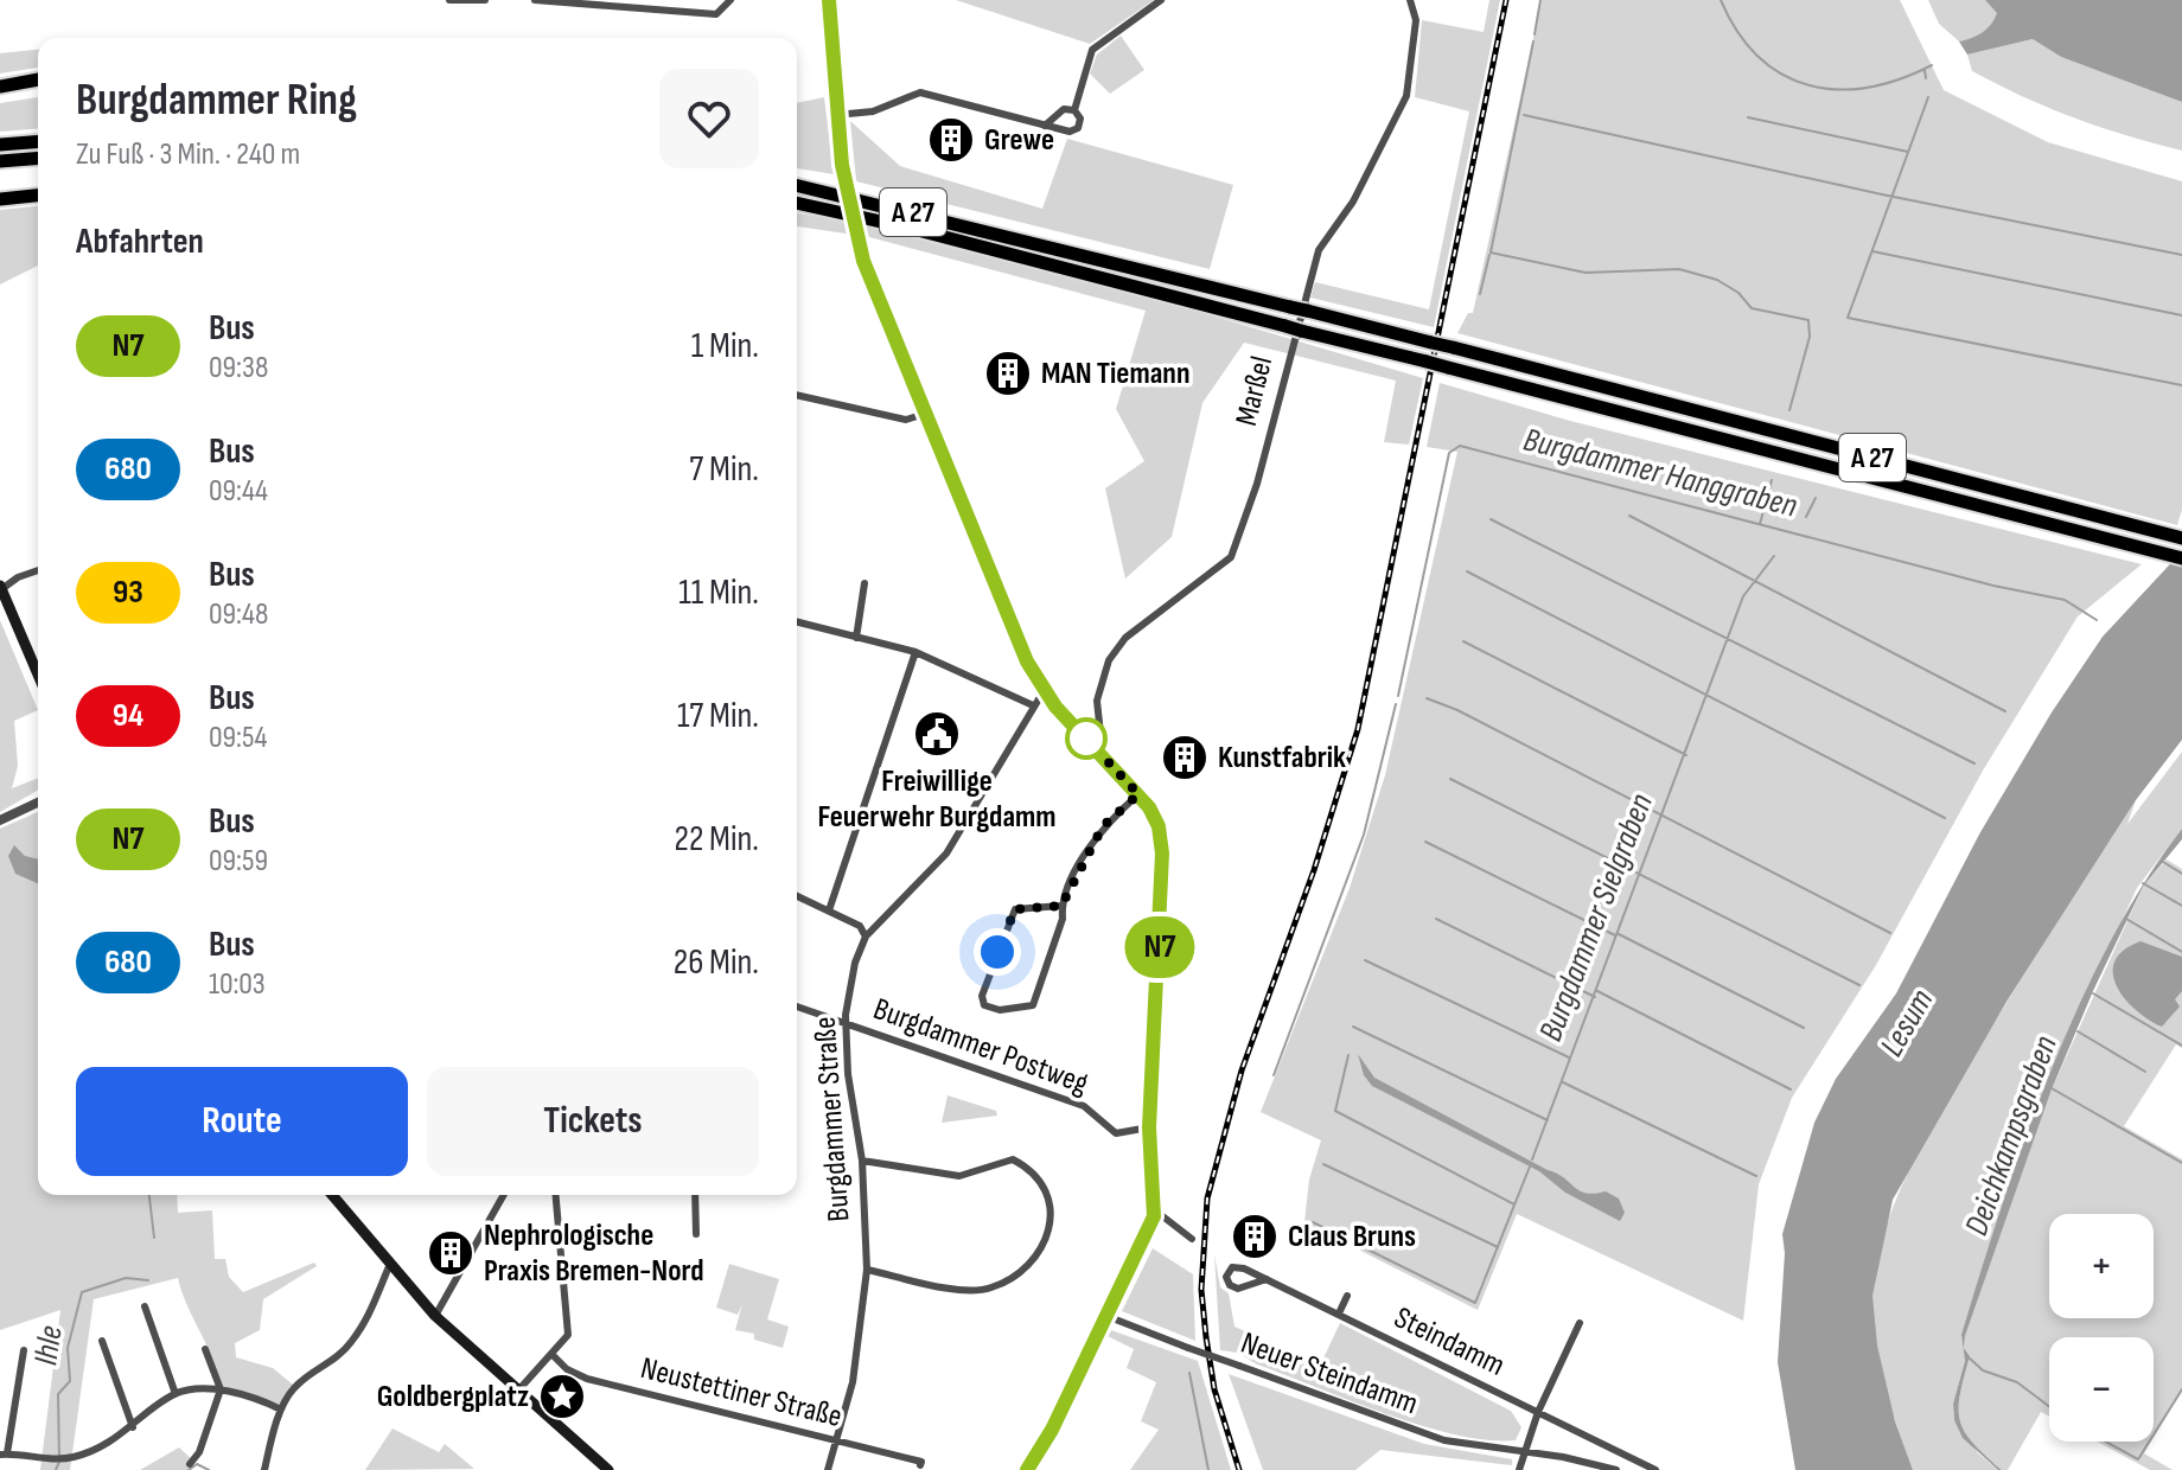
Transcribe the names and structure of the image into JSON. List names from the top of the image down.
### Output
{
  "streets": {
    "highway": ["A 27"],
    "street": [
      "Marßel",
      "Burgdammer Postweg",
      "Burgdammer Straße",
      "Steindamm",
      "Neuer Steindamm",
      "Neustettiner Straße"
    ]
  },
  "crossings": [
    ["Burgdammer Postweg", "Burgdammer Straße"],
    ["Burgdammer Straße", "Neustettiner Straße"]
  ],
  "water": [
    "Burgdammer Hanggraben",
    "Burgdammer Sielgraben",
    "Lesum",
    "Deichkampsgraben",
    "Ihle"
  ],
  "places": {
    "building": [
      "Grewe",
      "MAN Tiemann",
      "Kunstfabrik",
      "Claus Bruns",
      "Nephrologische Praxis Bremen-Nord"
    ],
    "public building": ["Freiwillige Feuerwehr Burgdamm"],
    "place": ["Goldbergplatz"]
  },
  "lines": ["bus line N7"],
  "page": {
    "on_map": "N7",
    "heading": [
      ["Burgdammer Ring", "Zu Fuß · 3 Min. · 240 m"],
      "Abfahrten"
    ],
    "list": [
      {
        "mark": "N7",
        "name": "Bus",
        "note": "09:38",
        "value": "1 Min."
      },
      {
        "mark": "680",
        "name": "Bus",
        "note": "09:44",
        "value": "7 Min."
      },
      {
        "mark": "93",
        "name": "Bus",
        "note": "09:48",
        "value": "11 Min."
      },
      {
        "mark": "94",
        "name": "Bus",
        "note": "09:54",
        "value": "17 Min."
      },
      {
        "mark": "N7",
        "name": "Bus",
        "note": "09:59",
        "value": "22 Min."
      },
      {
        "mark": "680",
        "name": "Bus",
        "note": "10:03",
        "value": "26 Min."
      }
    ],
    "buttons": ["Route", "Tickets"],
    "map_buttons": ["+", "−"]
  }
}
